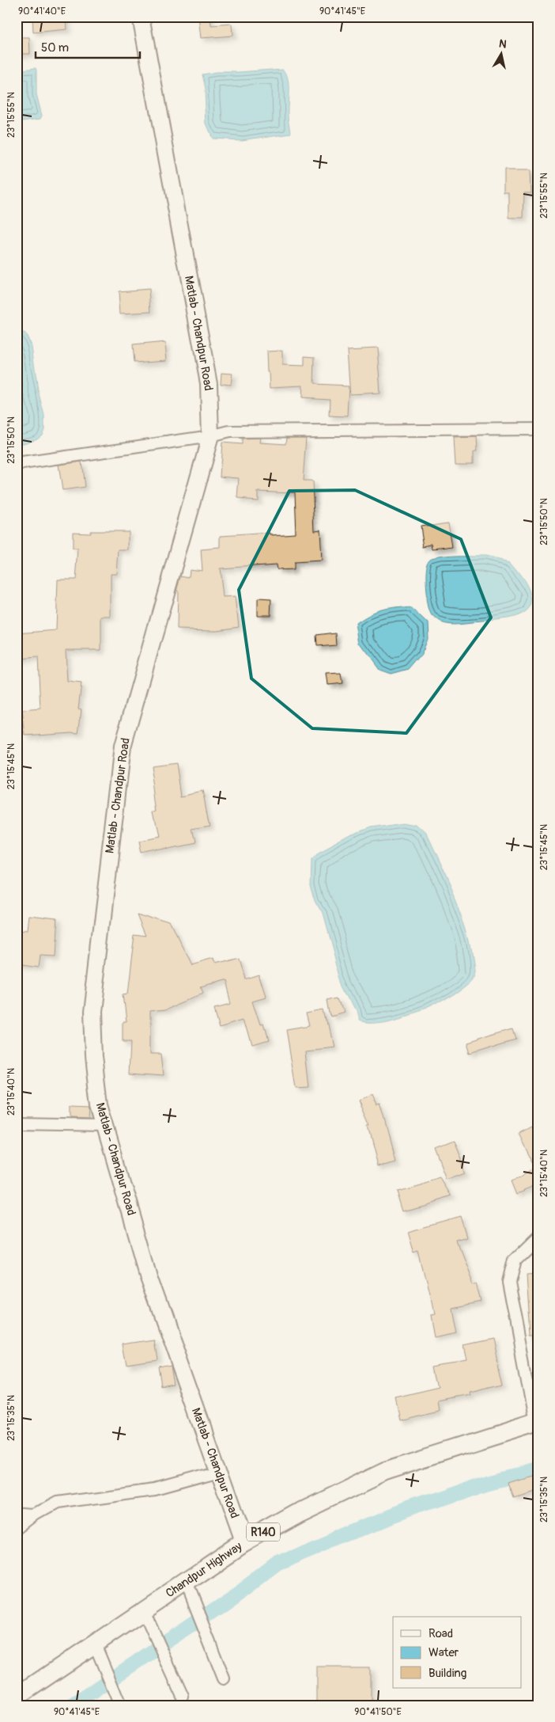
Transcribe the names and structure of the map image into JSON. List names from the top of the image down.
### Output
{
  "streets": {
    "main road": ["Matlab - Chandpur Road", "R140", "Chandpur Highway"]
  },
  "crossings": [
    ["Matlab - Chandpur Road", "Chandpur Highway"]
  ],
  "legend": ["Road", "Water", "Building"],
  "scale_bar": "50 m",
  "north": "top",
  "coordinates": [
    "90°41'40\"E",
    "90°41'45\"E",
    "23°15'55\"N",
    "23°15'50\"N",
    "23°15'45\"N",
    "23°15'40\"N",
    "23°15'35\"N",
    "90°41'50\"E"
  ]
}
